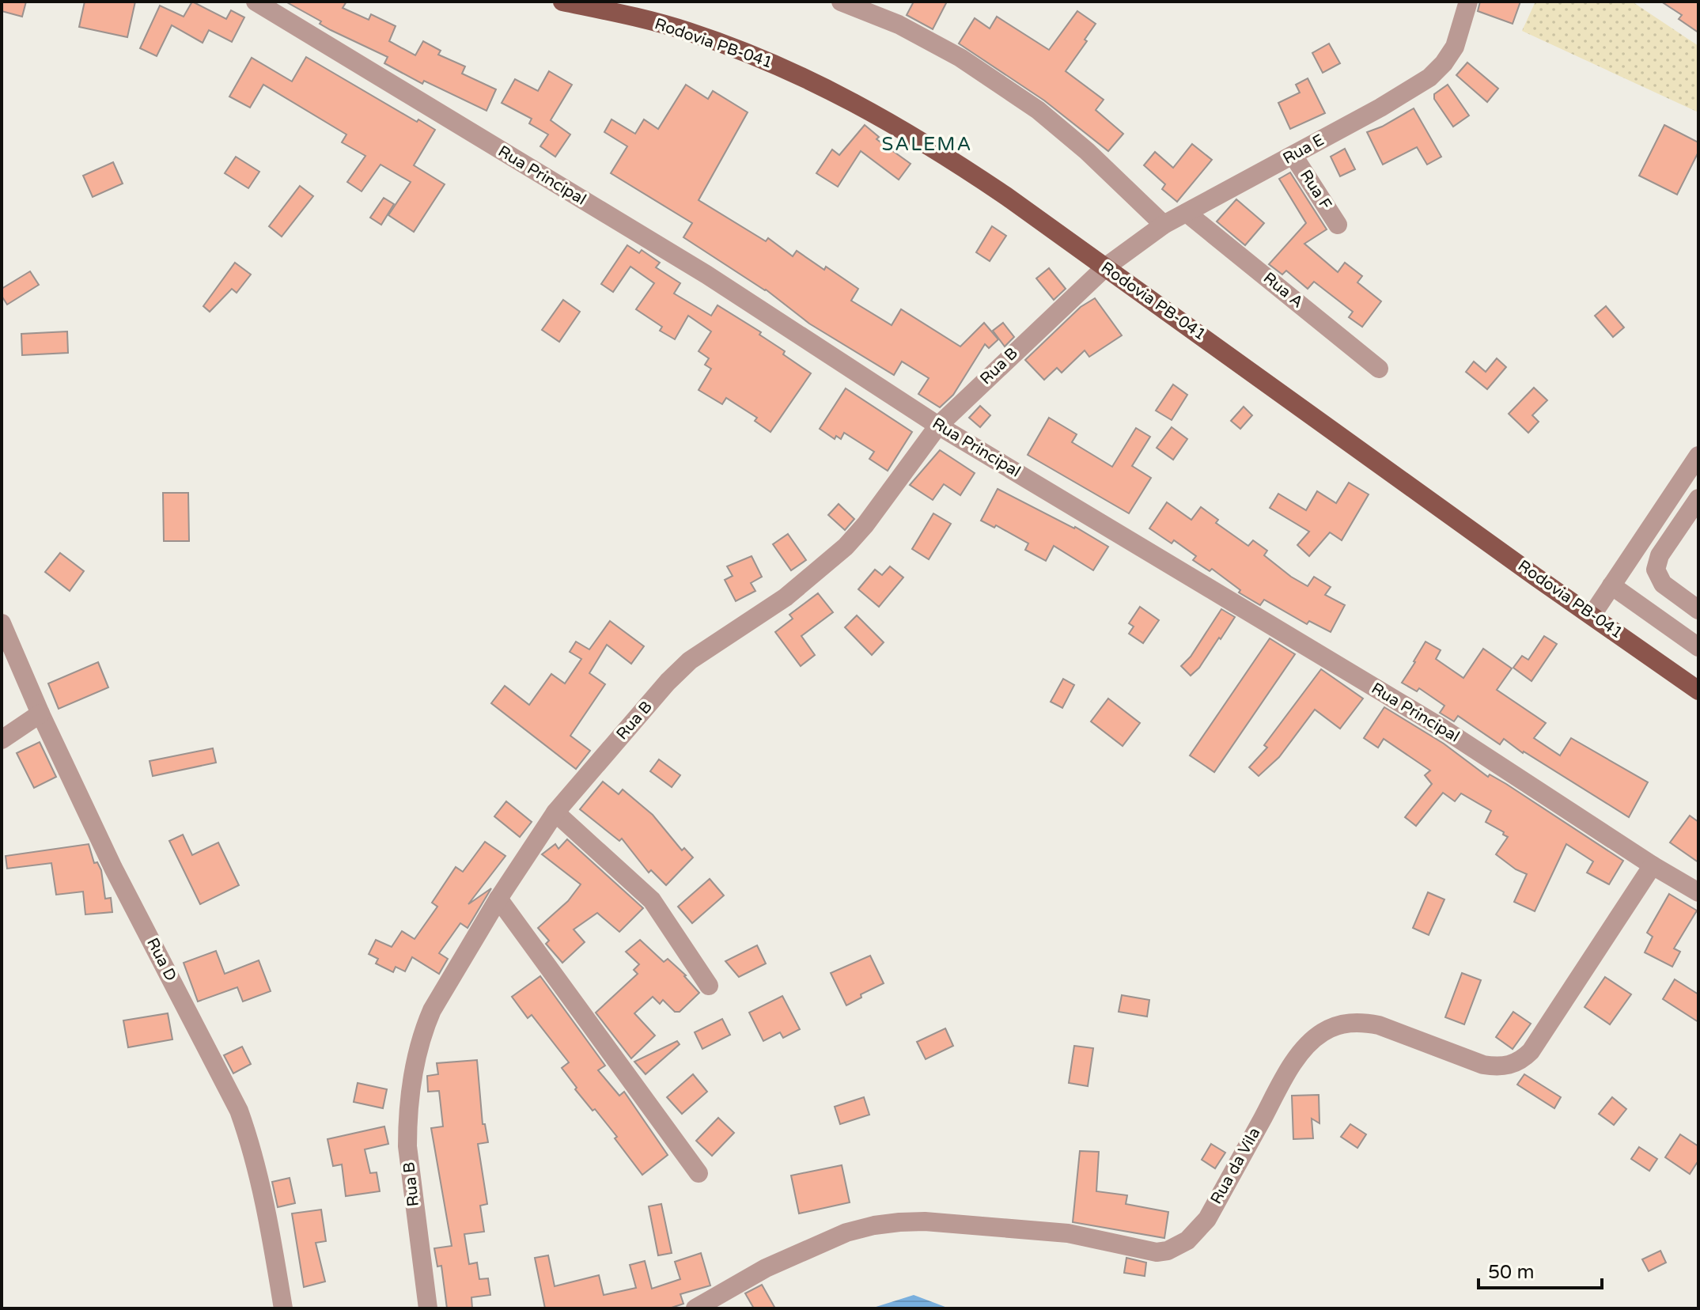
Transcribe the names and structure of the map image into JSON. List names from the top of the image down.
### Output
{
  "streets": {
    "main road": ["Rodovia PB-041"],
    "street": [
      "Rua E",
      "Rua Principal",
      "Rua F",
      "Rua A",
      "Rua B",
      "Rua D",
      "Rua da Vila"
    ]
  },
  "crossings": [
    ["Rodovia PB-041", "Rua E"],
    ["Rodovia PB-041", "Rua B"],
    ["Rua E", "Rua F"],
    ["Rua E", "Rua A"],
    ["Rua E", "Rua B"],
    ["Rua Principal", "Rua B"],
    ["Rua Principal", "Rua da Vila"]
  ],
  "districts": ["SALEMA"],
  "scale_bar": "50 m"
}
